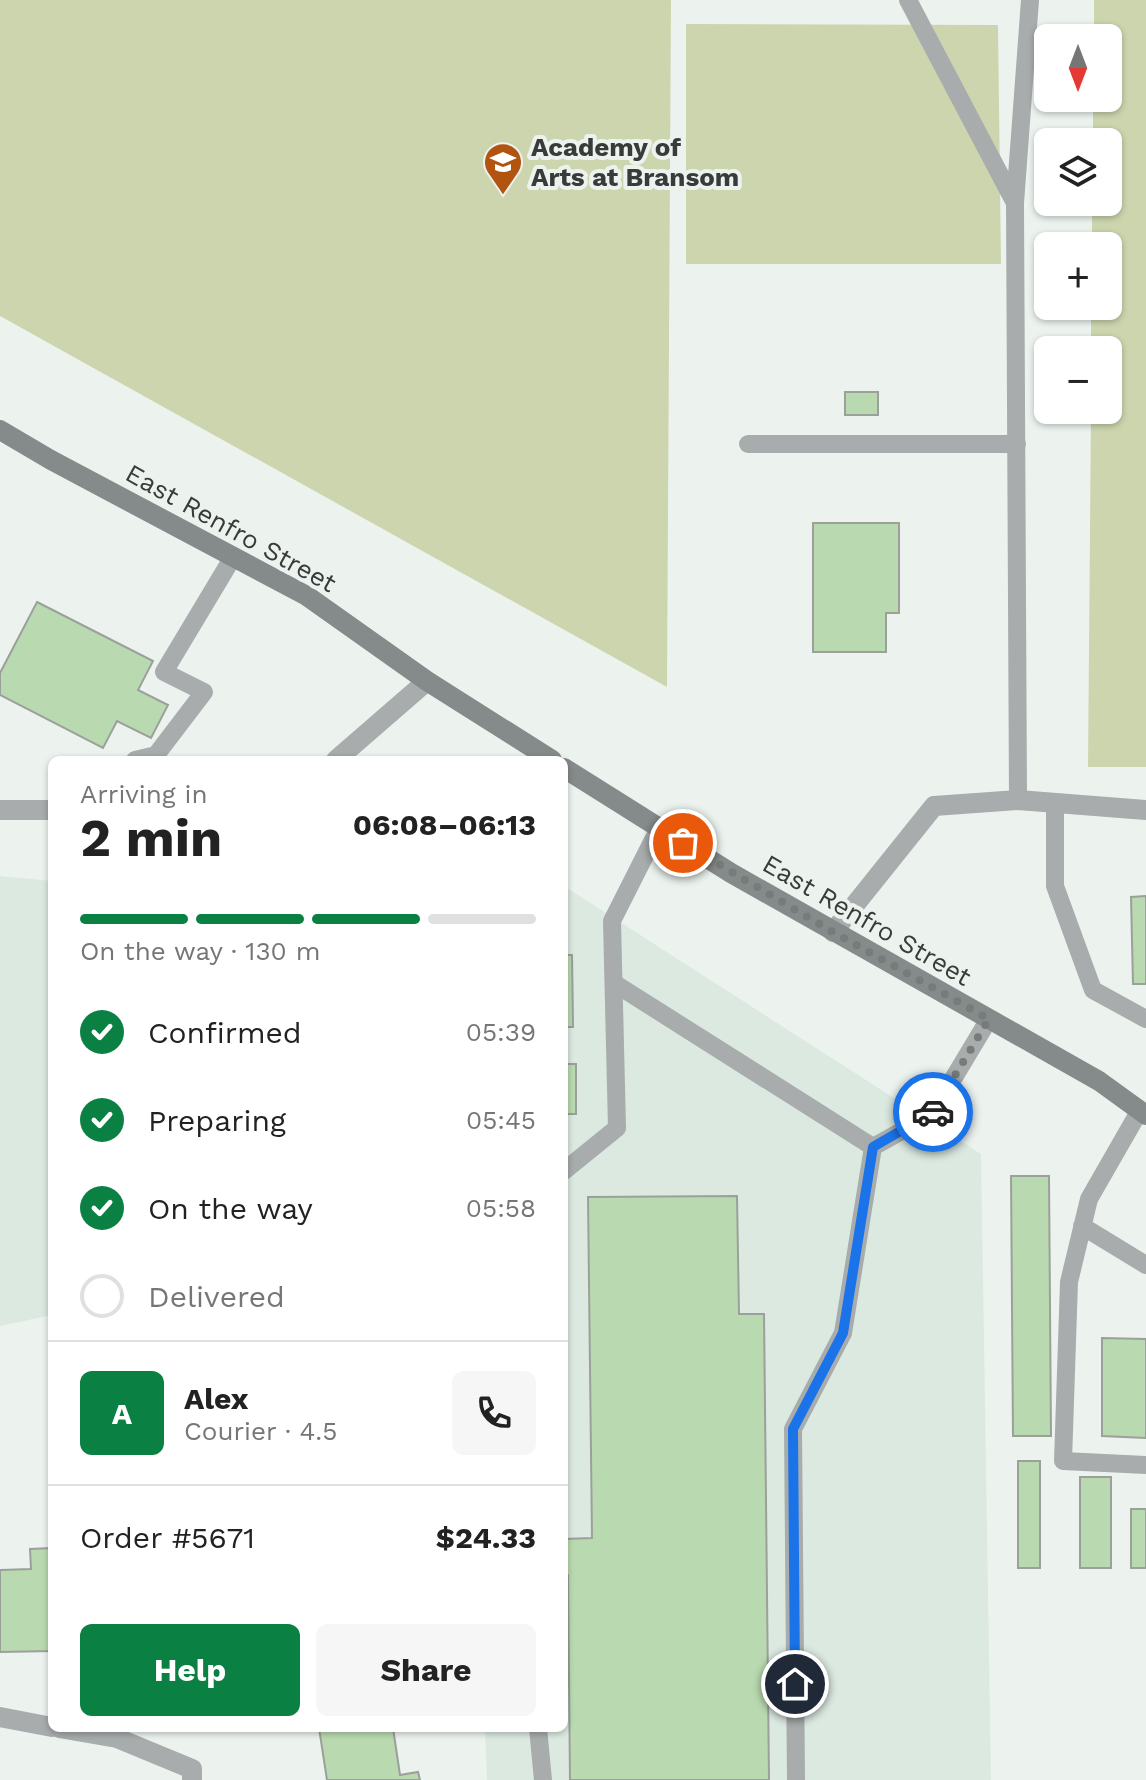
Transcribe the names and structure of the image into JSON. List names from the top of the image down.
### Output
{
  "streets": {
    "main road": ["East Renfro Street"]
  },
  "places": {
    "school or university": ["Academy of Arts at Bransom"]
  },
  "north": "bottom",
  "page": {
    "map_buttons": ["+", "−"],
    "heading": ["2 min", "Arriving in", "06:08–06:13"],
    "panel": [
      "Alex",
      "Courier · 4.5",
      "Order #5671",
      "$24.33"
    ],
    "bar": "On the way · 130 m",
    "list": [
      ["Confirmed", "05:39"],
      ["Preparing", "05:45"],
      ["On the way", "05:58"],
      "Delivered"
    ],
    "round": "A",
    "buttons": ["Help", "Share"]
  }
}
